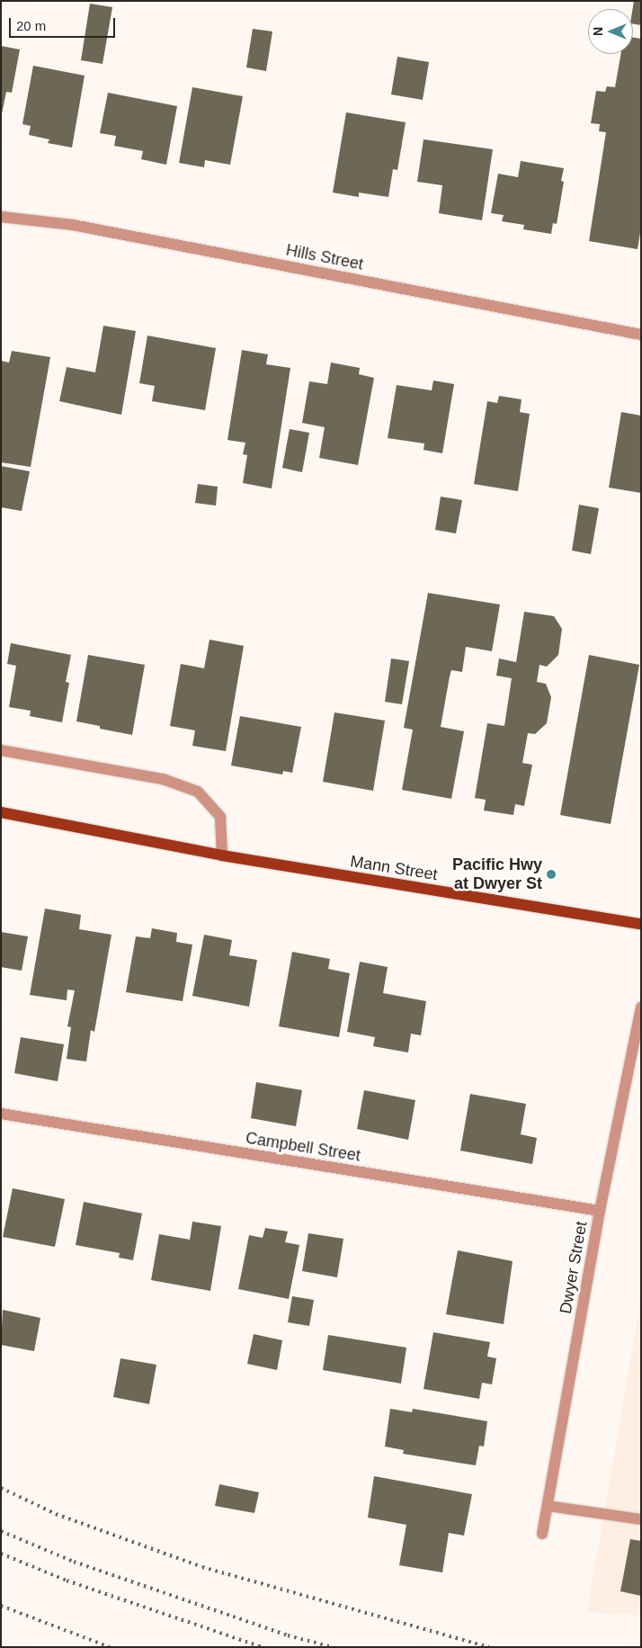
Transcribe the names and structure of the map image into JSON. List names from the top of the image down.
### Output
{
  "streets": {
    "main road": ["Mann Street"],
    "street": ["Hills Street", "Campbell Street", "Dwyer Street"]
  },
  "crossings": [
    ["Campbell Street", "Dwyer Street"]
  ],
  "places": ["Pacific Hwy at Dwyer St"],
  "scale_bar": "20 m",
  "north": "left"
}
